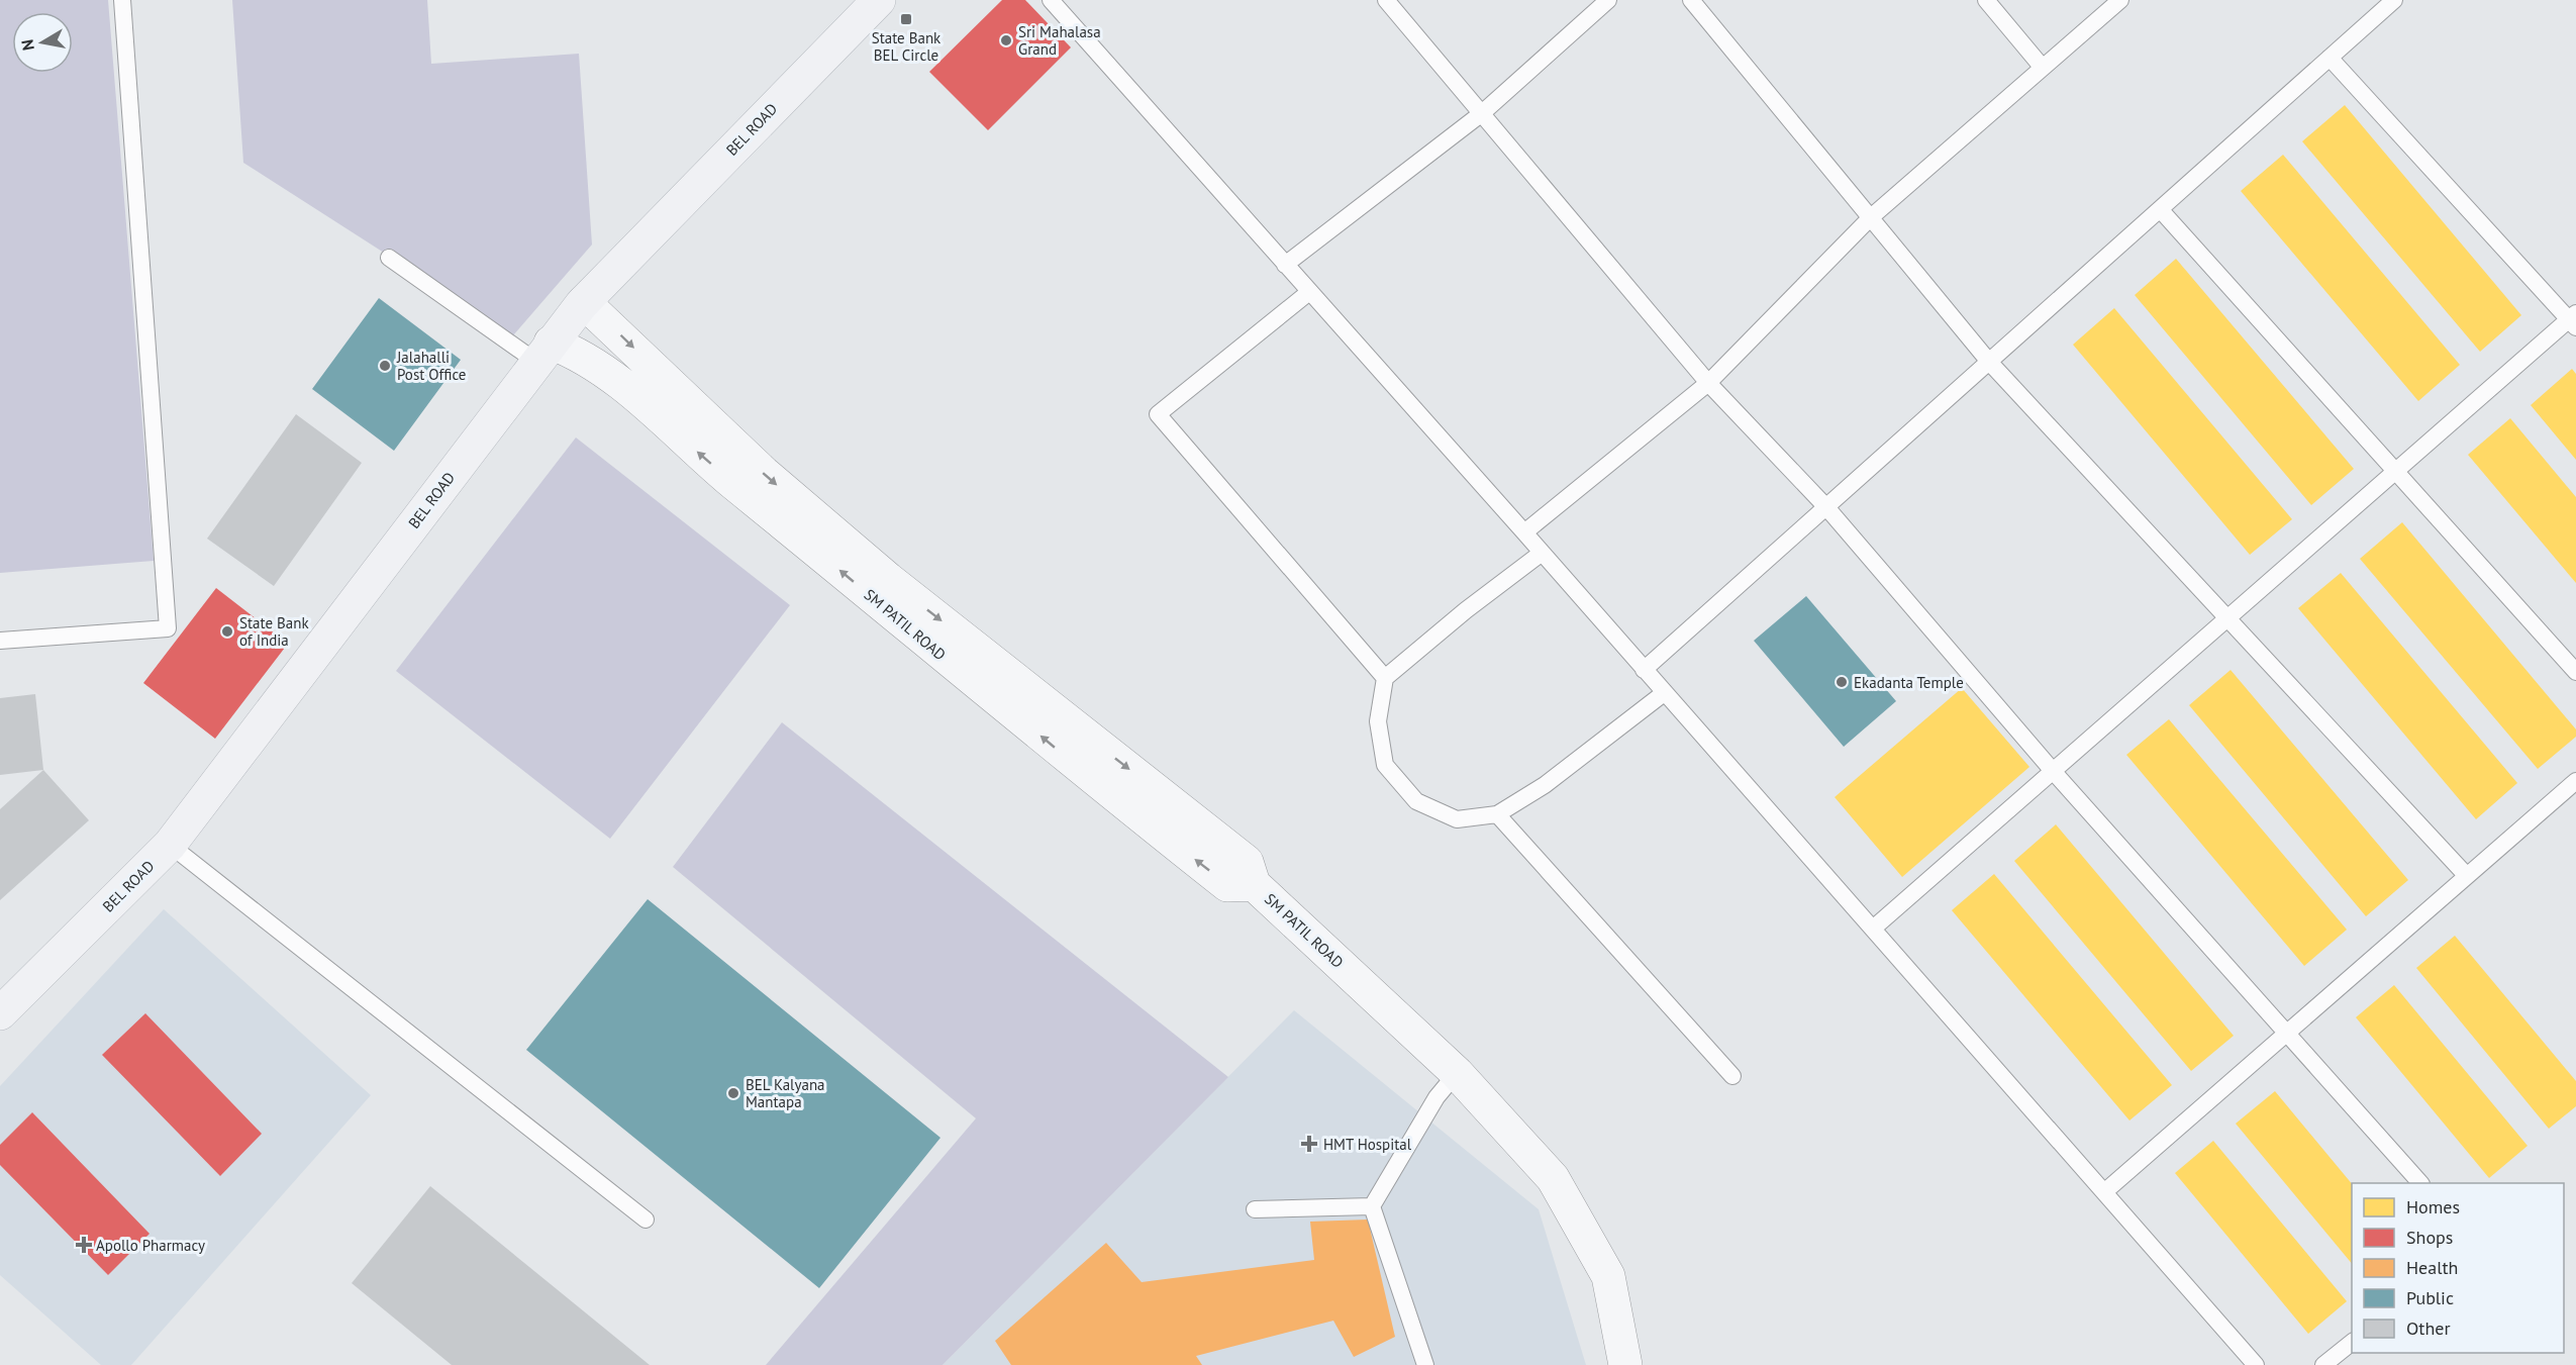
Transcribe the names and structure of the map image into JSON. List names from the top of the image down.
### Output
{
  "streets": {
    "main road": ["BEL ROAD"],
    "street": ["SM PATIL ROAD"]
  },
  "crossings": [
    ["BEL ROAD", "SM PATIL ROAD"]
  ],
  "places": {
    "transit": ["State Bank BEL Circle"],
    "other": [
      "Sri Mahalasa Grand",
      "Jalahalli Post Office",
      "State Bank of India",
      "Ekadanta Temple",
      "BEL Kalyana Mantapa"
    ],
    "health": ["HMT Hospital", "Apollo Pharmacy"]
  },
  "legend": [
    "Homes",
    "Shops",
    "Health",
    "Public",
    "Other"
  ],
  "north": "left"
}
